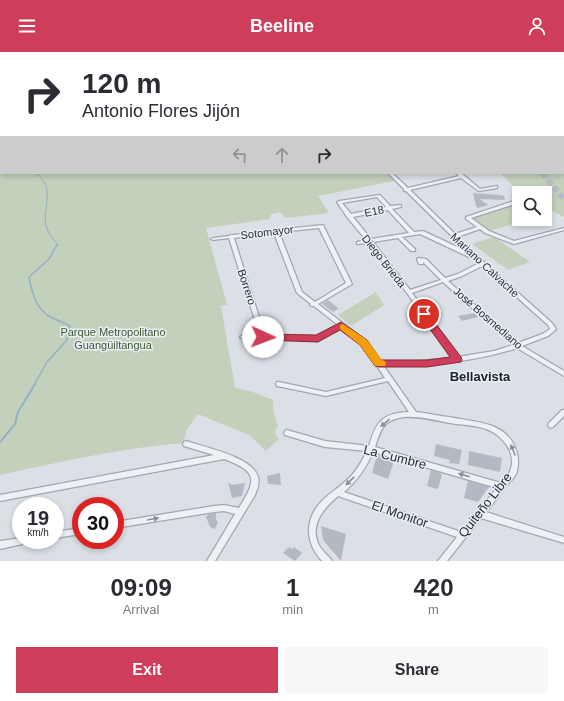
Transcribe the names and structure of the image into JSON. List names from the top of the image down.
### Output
{
  "streets": {
    "street": [
      "E18",
      "Sotomayor",
      "Diego Brieda",
      "Mariano Calvache",
      "Borrero",
      "José Bosmediano",
      "La Cumbre",
      "Quiteño Libre",
      "El Monitor"
    ]
  },
  "crossings": [
    ["E18", "Diego Brieda"],
    ["Sotomayor", "Borrero"],
    ["Mariano Calvache", "José Bosmediano"],
    ["La Cumbre", "Quiteño Libre"],
    ["Quiteño Libre", "El Monitor"]
  ],
  "one_way": ["La Cumbre"],
  "districts": ["Bellavista"],
  "parks": ["Parque Metropolitano Guangüiltangua"],
  "page": {
    "header": "Beeline",
    "turn": ["120 m", "Antonio Flores Jijón"],
    "speed": "19 km/h",
    "limit": "30",
    "eta": [
      "09:09",
      "Arrival",
      "1",
      "min",
      "420",
      "m"
    ],
    "buttons": ["Exit", "Share"]
  }
}
